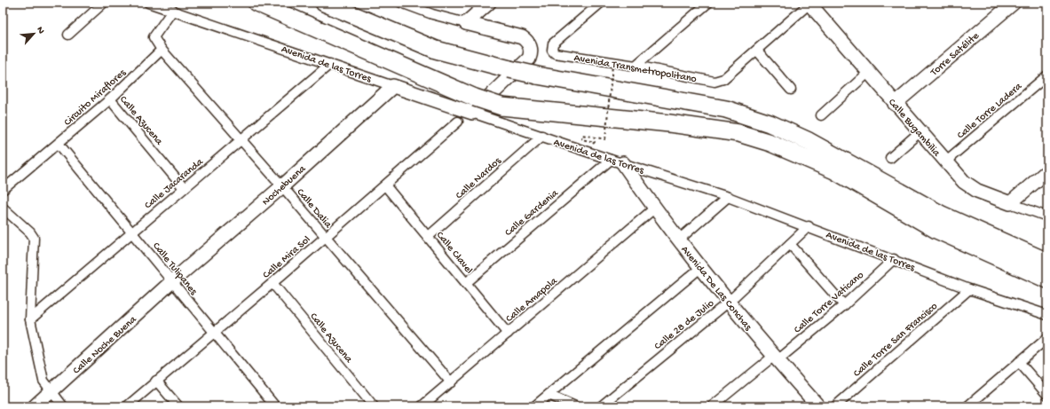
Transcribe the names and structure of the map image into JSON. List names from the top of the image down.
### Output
{
  "streets": {
    "street": [
      "Torre Satélite",
      "Avenida de las Torres",
      "Avenida Transmetropolitano",
      "Circuito Miraflores",
      "Calle Torre Ladera",
      "Calle Azucena",
      "Calle Bugambilia",
      "Calle Nardos",
      "Calle Jacaranda",
      "Nochebuena",
      "Calle Dalia",
      "Calle Gardenia",
      "Calle Clavel",
      "Calle Mira Sol",
      "Calle Tulipanes",
      "Avenida De Las Conchas",
      "Calle Amapola",
      "Calle Torre Vaticano",
      "Calle 28 de Julio",
      "Calle Torre San Francisco",
      "Calle Noche Buena"
    ]
  },
  "crossings": [
    ["Torre Satélite", "Calle Bugambilia"],
    ["Avenida de las Torres", "Calle Nardos"],
    ["Avenida de las Torres", "Calle Jacaranda"],
    ["Avenida de las Torres", "Nochebuena"],
    ["Avenida de las Torres", "Calle Gardenia"],
    ["Avenida de las Torres", "Avenida De Las Conchas"],
    ["Avenida de las Torres", "Calle Torre Vaticano"],
    ["Avenida de las Torres", "Calle 28 de Julio"],
    ["Avenida de las Torres", "Calle Torre San Francisco"],
    ["Circuito Miraflores", "Calle Azucena"],
    ["Circuito Miraflores", "Calle Dalia"],
    ["Circuito Miraflores", "Calle Tulipanes"],
    ["Calle Torre Ladera", "Calle Bugambilia"],
    ["Calle Azucena", "Calle Jacaranda"],
    ["Calle Azucena", "Calle Mira Sol"],
    ["Calle Nardos", "Calle Clavel"],
    ["Calle Jacaranda", "Calle Dalia"],
    ["Calle Jacaranda", "Calle Tulipanes"],
    ["Nochebuena", "Calle Dalia"],
    ["Nochebuena", "Calle Tulipanes"],
    ["Nochebuena", "Calle Noche Buena"],
    ["Calle Dalia", "Calle Mira Sol"],
    ["Calle Dalia", "Calle Amapola"],
    ["Calle Gardenia", "Calle Clavel"],
    ["Calle Gardenia", "Avenida De Las Conchas"],
    ["Calle Clavel", "Calle Mira Sol"],
    ["Calle Clavel", "Calle Amapola"],
    ["Calle Mira Sol", "Calle Tulipanes"],
    ["Calle Tulipanes", "Calle Noche Buena"],
    ["Avenida De Las Conchas", "Calle Amapola"],
    ["Avenida De Las Conchas", "Calle Torre Vaticano"],
    ["Avenida De Las Conchas", "Calle 28 de Julio"]
  ],
  "north": "top right"
}
